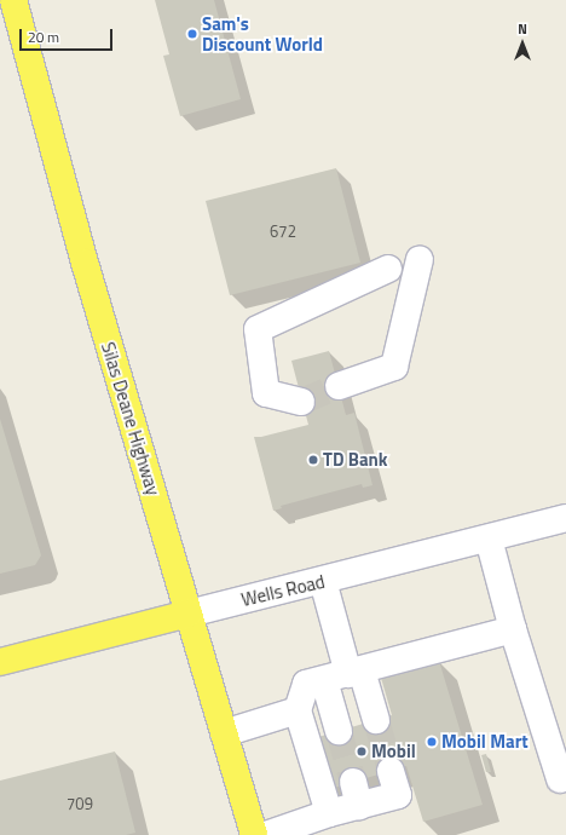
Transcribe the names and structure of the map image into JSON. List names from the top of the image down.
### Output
{
  "streets": {
    "main road": ["Silas Deane Highway", "Wells Road"]
  },
  "crossings": [
    ["Silas Deane Highway", "Wells Road"]
  ],
  "places": [
    "Sam's Discount World",
    "TD Bank",
    "Mobil Mart",
    "Mobil"
  ],
  "house_numbers": ["672", "709"],
  "scale_bar": "20 m",
  "north": "top"
}
